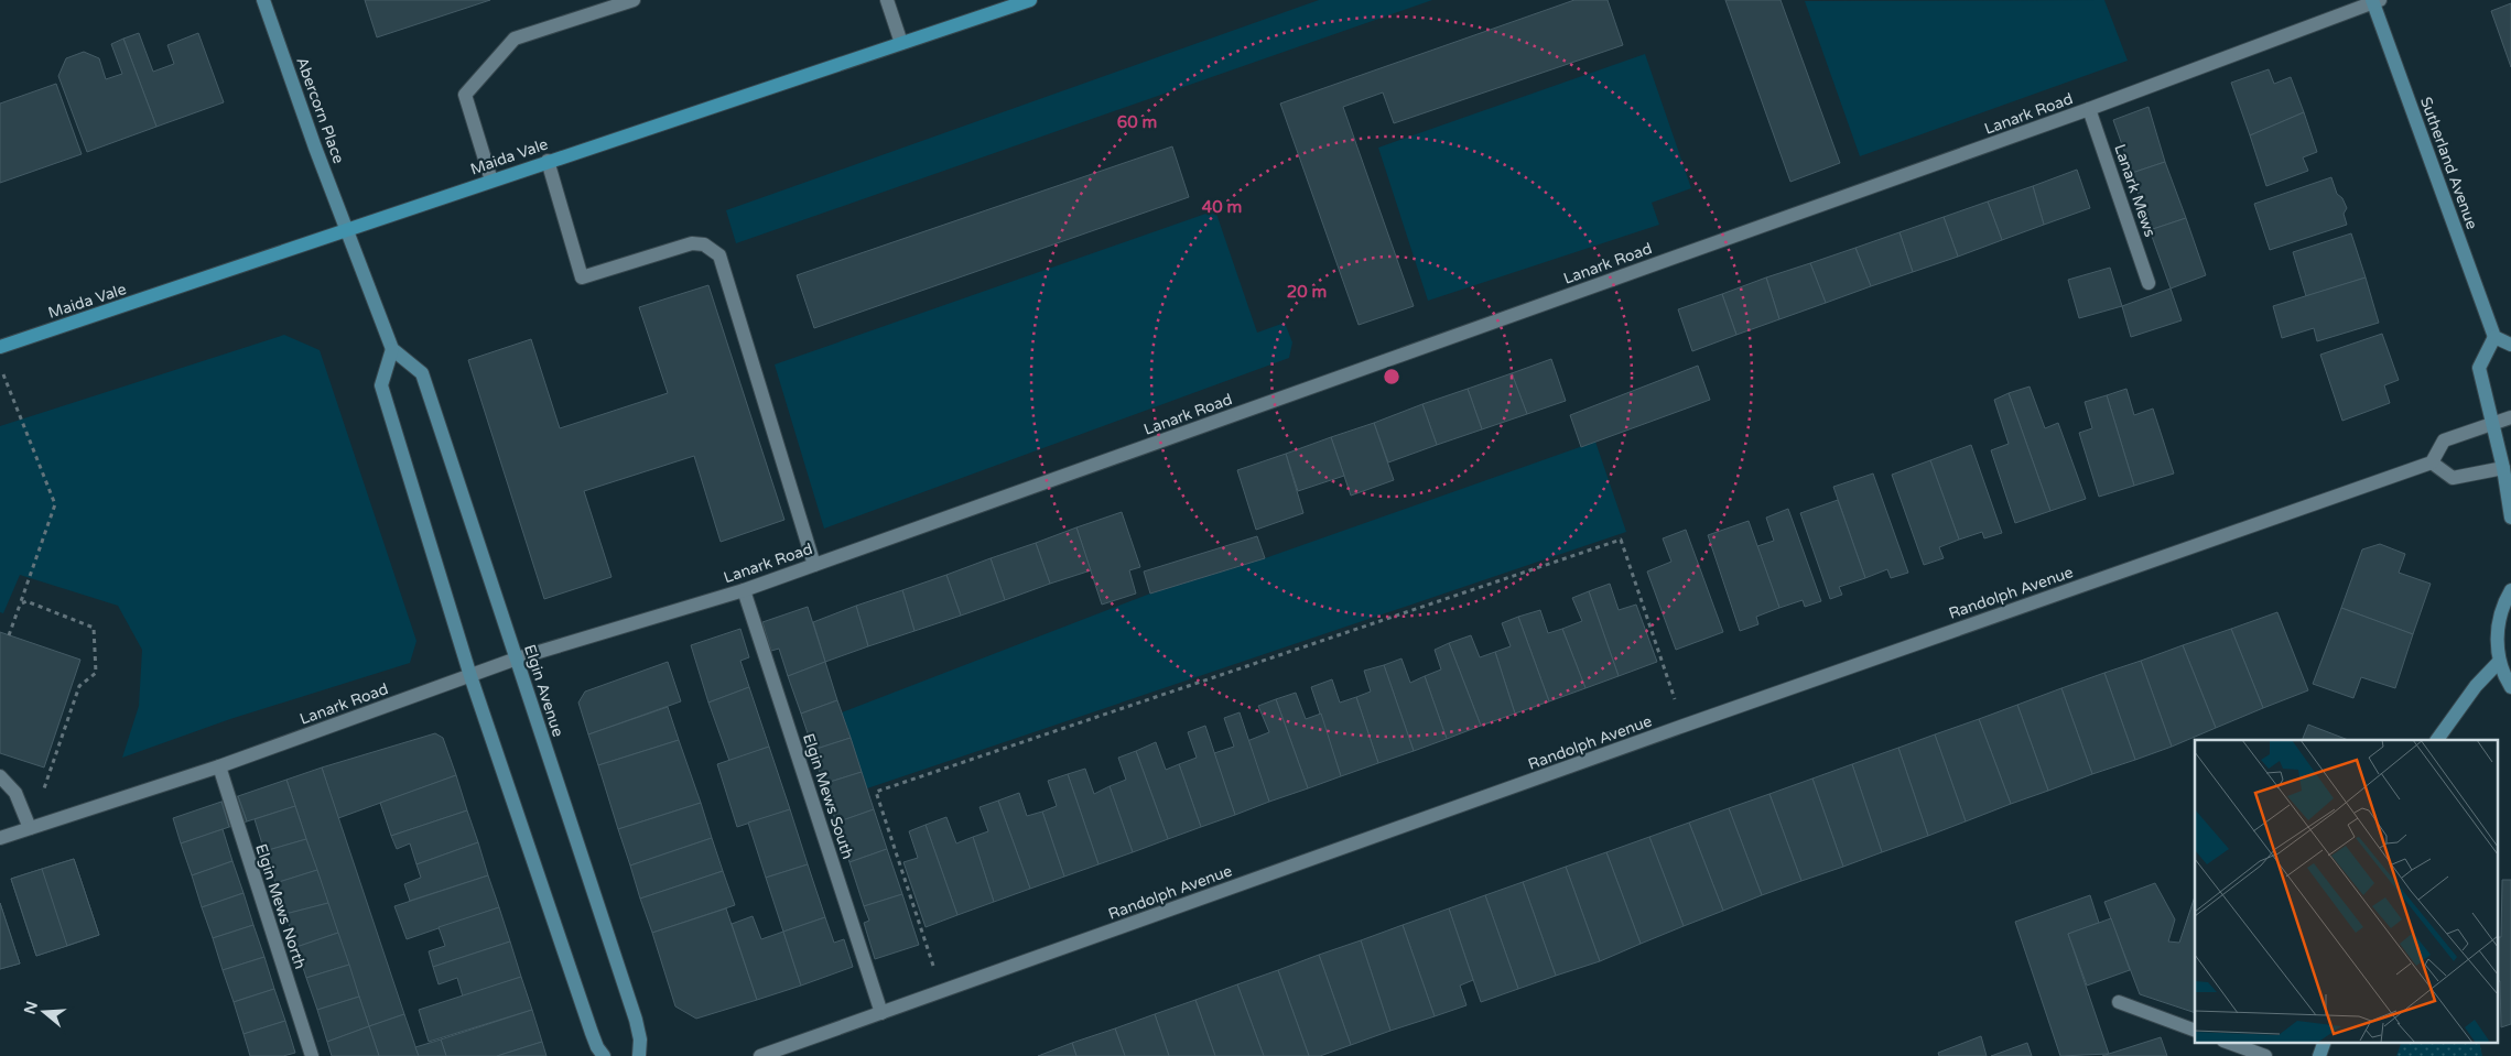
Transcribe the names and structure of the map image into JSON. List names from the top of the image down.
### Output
{
  "streets": {
    "main road": ["Maida Vale"],
    "street": [
      "Abercorn Place",
      "Lanark Road",
      "Sutherland Avenue",
      "Lanark Mews",
      "Randolph Avenue",
      "Elgin Avenue",
      "Elgin Mews South",
      "Elgin Mews North"
    ]
  },
  "crossings": [
    ["Abercorn Place", "Maida Vale"],
    ["Abercorn Place", "Elgin Avenue"],
    ["Lanark Road", "Sutherland Avenue"],
    ["Lanark Road", "Lanark Mews"],
    ["Lanark Road", "Elgin Avenue"],
    ["Lanark Road", "Elgin Mews South"],
    ["Lanark Road", "Elgin Mews North"],
    ["Maida Vale", "Elgin Avenue"],
    ["Randolph Avenue", "Elgin Mews South"]
  ],
  "north": "left",
  "rings": ["60 m", "40 m", "20 m"]
}
